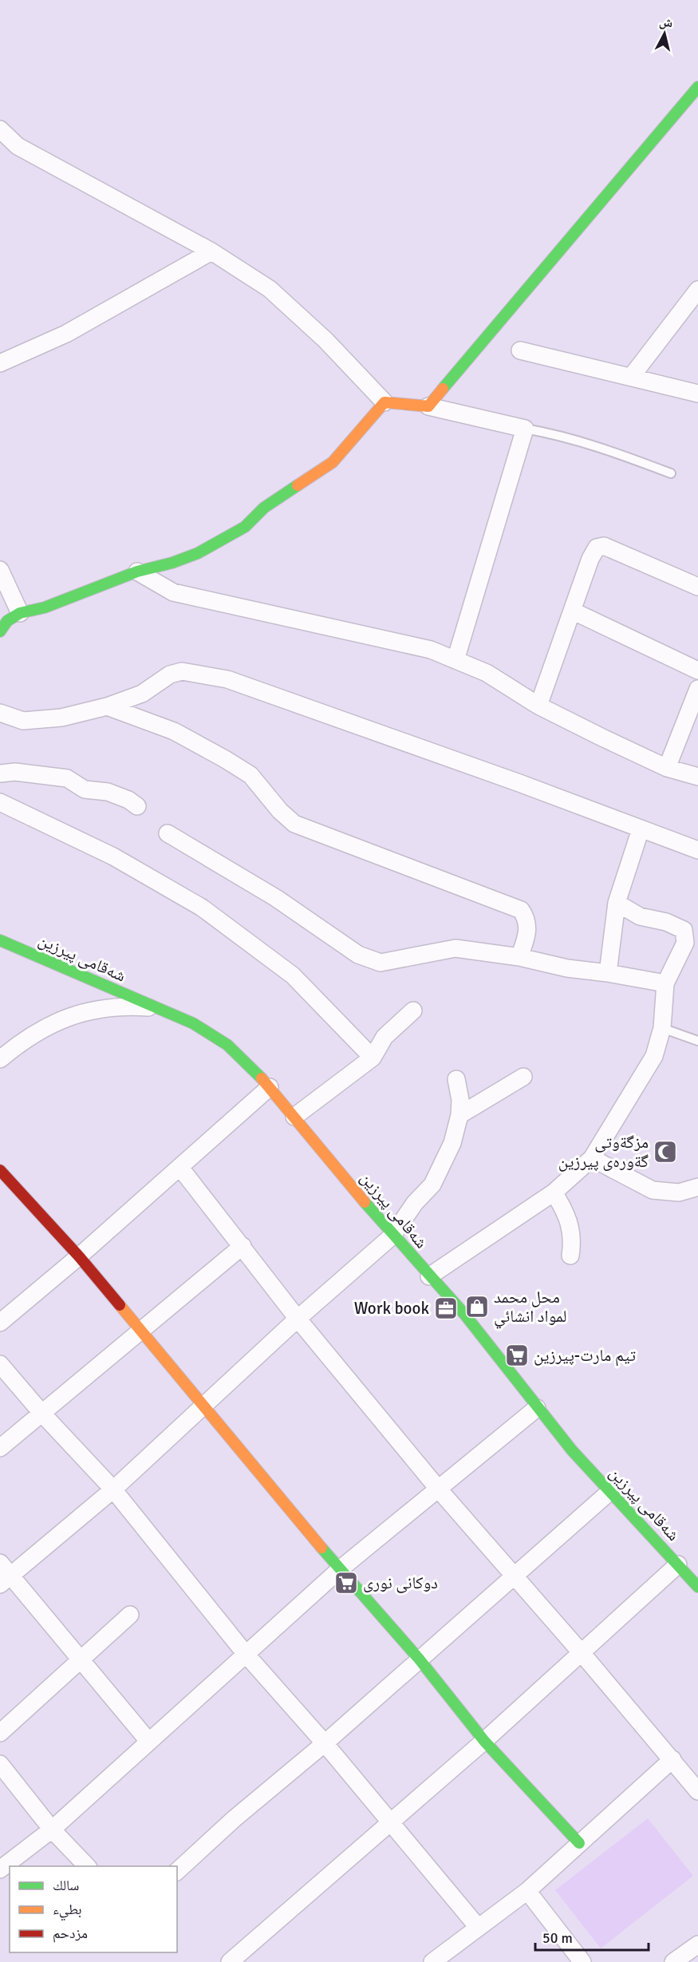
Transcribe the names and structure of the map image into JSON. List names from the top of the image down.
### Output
{
  "streets": {
    "street": ["شەقامی پیرزین"]
  },
  "places": {
    "mosque": ["مزگةوتی گةورەی پیرزین"],
    "shop": ["محل محمد لمواد انشائي"],
    "office": ["Work book"],
    "supermarket": ["تیم مارت-پیرزین", "دوکانی نوری"]
  },
  "legend": ["سالك", "بطيء", "مزدحم"],
  "scale_bar": "50 m",
  "north": "top"
}
